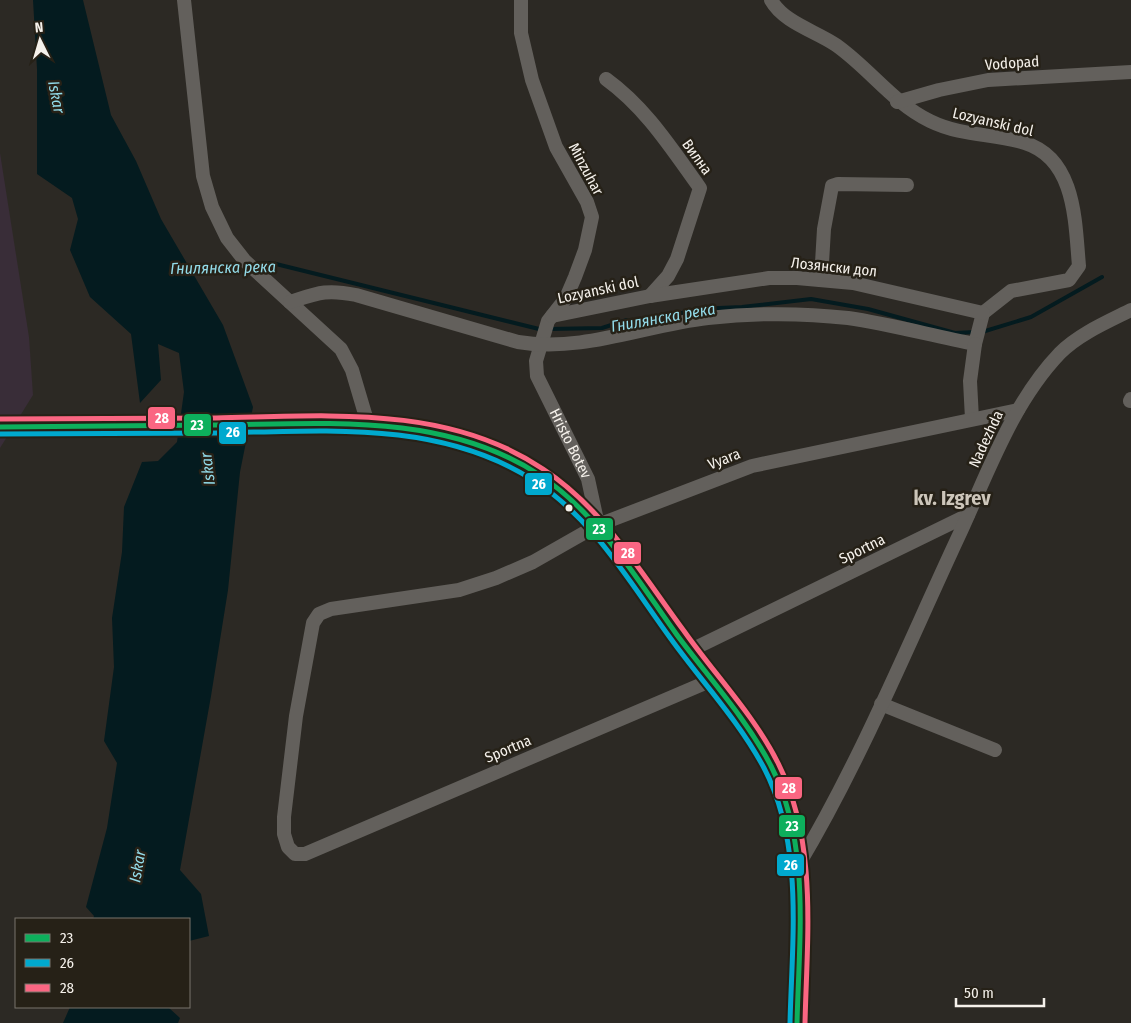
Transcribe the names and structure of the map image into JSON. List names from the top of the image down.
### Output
{
  "streets": {
    "street": [
      "Vodopad",
      "Lozyanski dol",
      "Вилна",
      "Minzuhar",
      "Лозянски дол",
      "Nadezhda",
      "Hristo Botev",
      "Vyara",
      "Sportna"
    ]
  },
  "crossings": [
    ["Vodopad", "Lozyanski dol"],
    ["Lozyanski dol", "Вилна"],
    ["Lozyanski dol", "Minzuhar"],
    ["Lozyanski dol", "Лозянски дол"],
    ["Вилна", "Лозянски дол"],
    ["Minzuhar", "Hristo Botev"],
    ["Nadezhda", "Hristo Botev"],
    ["Nadezhda", "Vyara"],
    ["Nadezhda", "Sportna"],
    ["Hristo Botev", "Vyara"],
    ["Hristo Botev", "Sportna"],
    ["Vyara", "Sportna"]
  ],
  "districts": ["kv. Izgrev"],
  "water": ["Iskar", "Гнилянска река"],
  "lines": ["transit line 28", "transit line 23", "transit line 26"],
  "legend": ["23", "26", "28"],
  "scale_bar": "50 m",
  "north": "top"
}
